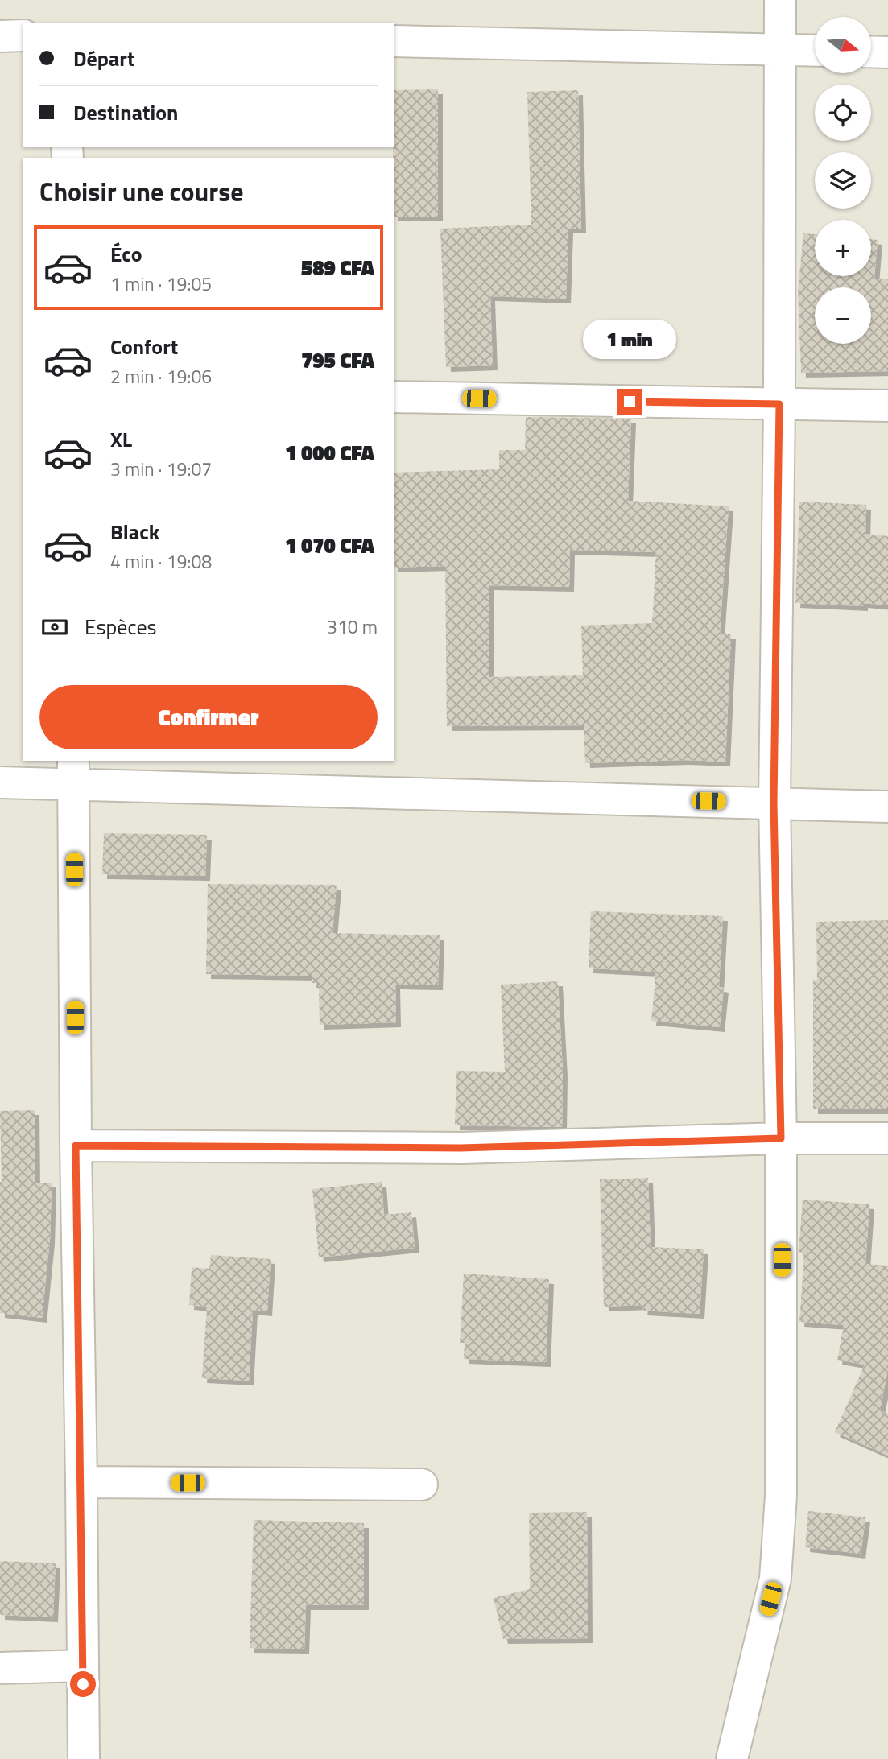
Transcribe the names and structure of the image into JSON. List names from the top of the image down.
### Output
{
  "north": "right",
  "page": {
    "map_buttons": ["+", "−"],
    "banner": ["Départ", "Destination"],
    "heading": "Choisir une course",
    "list": [
      {
        "name": "Éco",
        "note": "1 min · 19:05",
        "value": "589 CFA"
      },
      {
        "name": "Confort",
        "note": "2 min · 19:06",
        "value": "795 CFA"
      },
      {
        "name": "XL",
        "note": "3 min · 19:07",
        "value": "1 000 CFA"
      },
      {
        "name": "Black",
        "note": "4 min · 19:08",
        "value": "1 070 CFA"
      }
    ],
    "bubble": "1 min",
    "pay": ["Espèces", "310 m"],
    "buttons": "Confirmer"
  }
}
